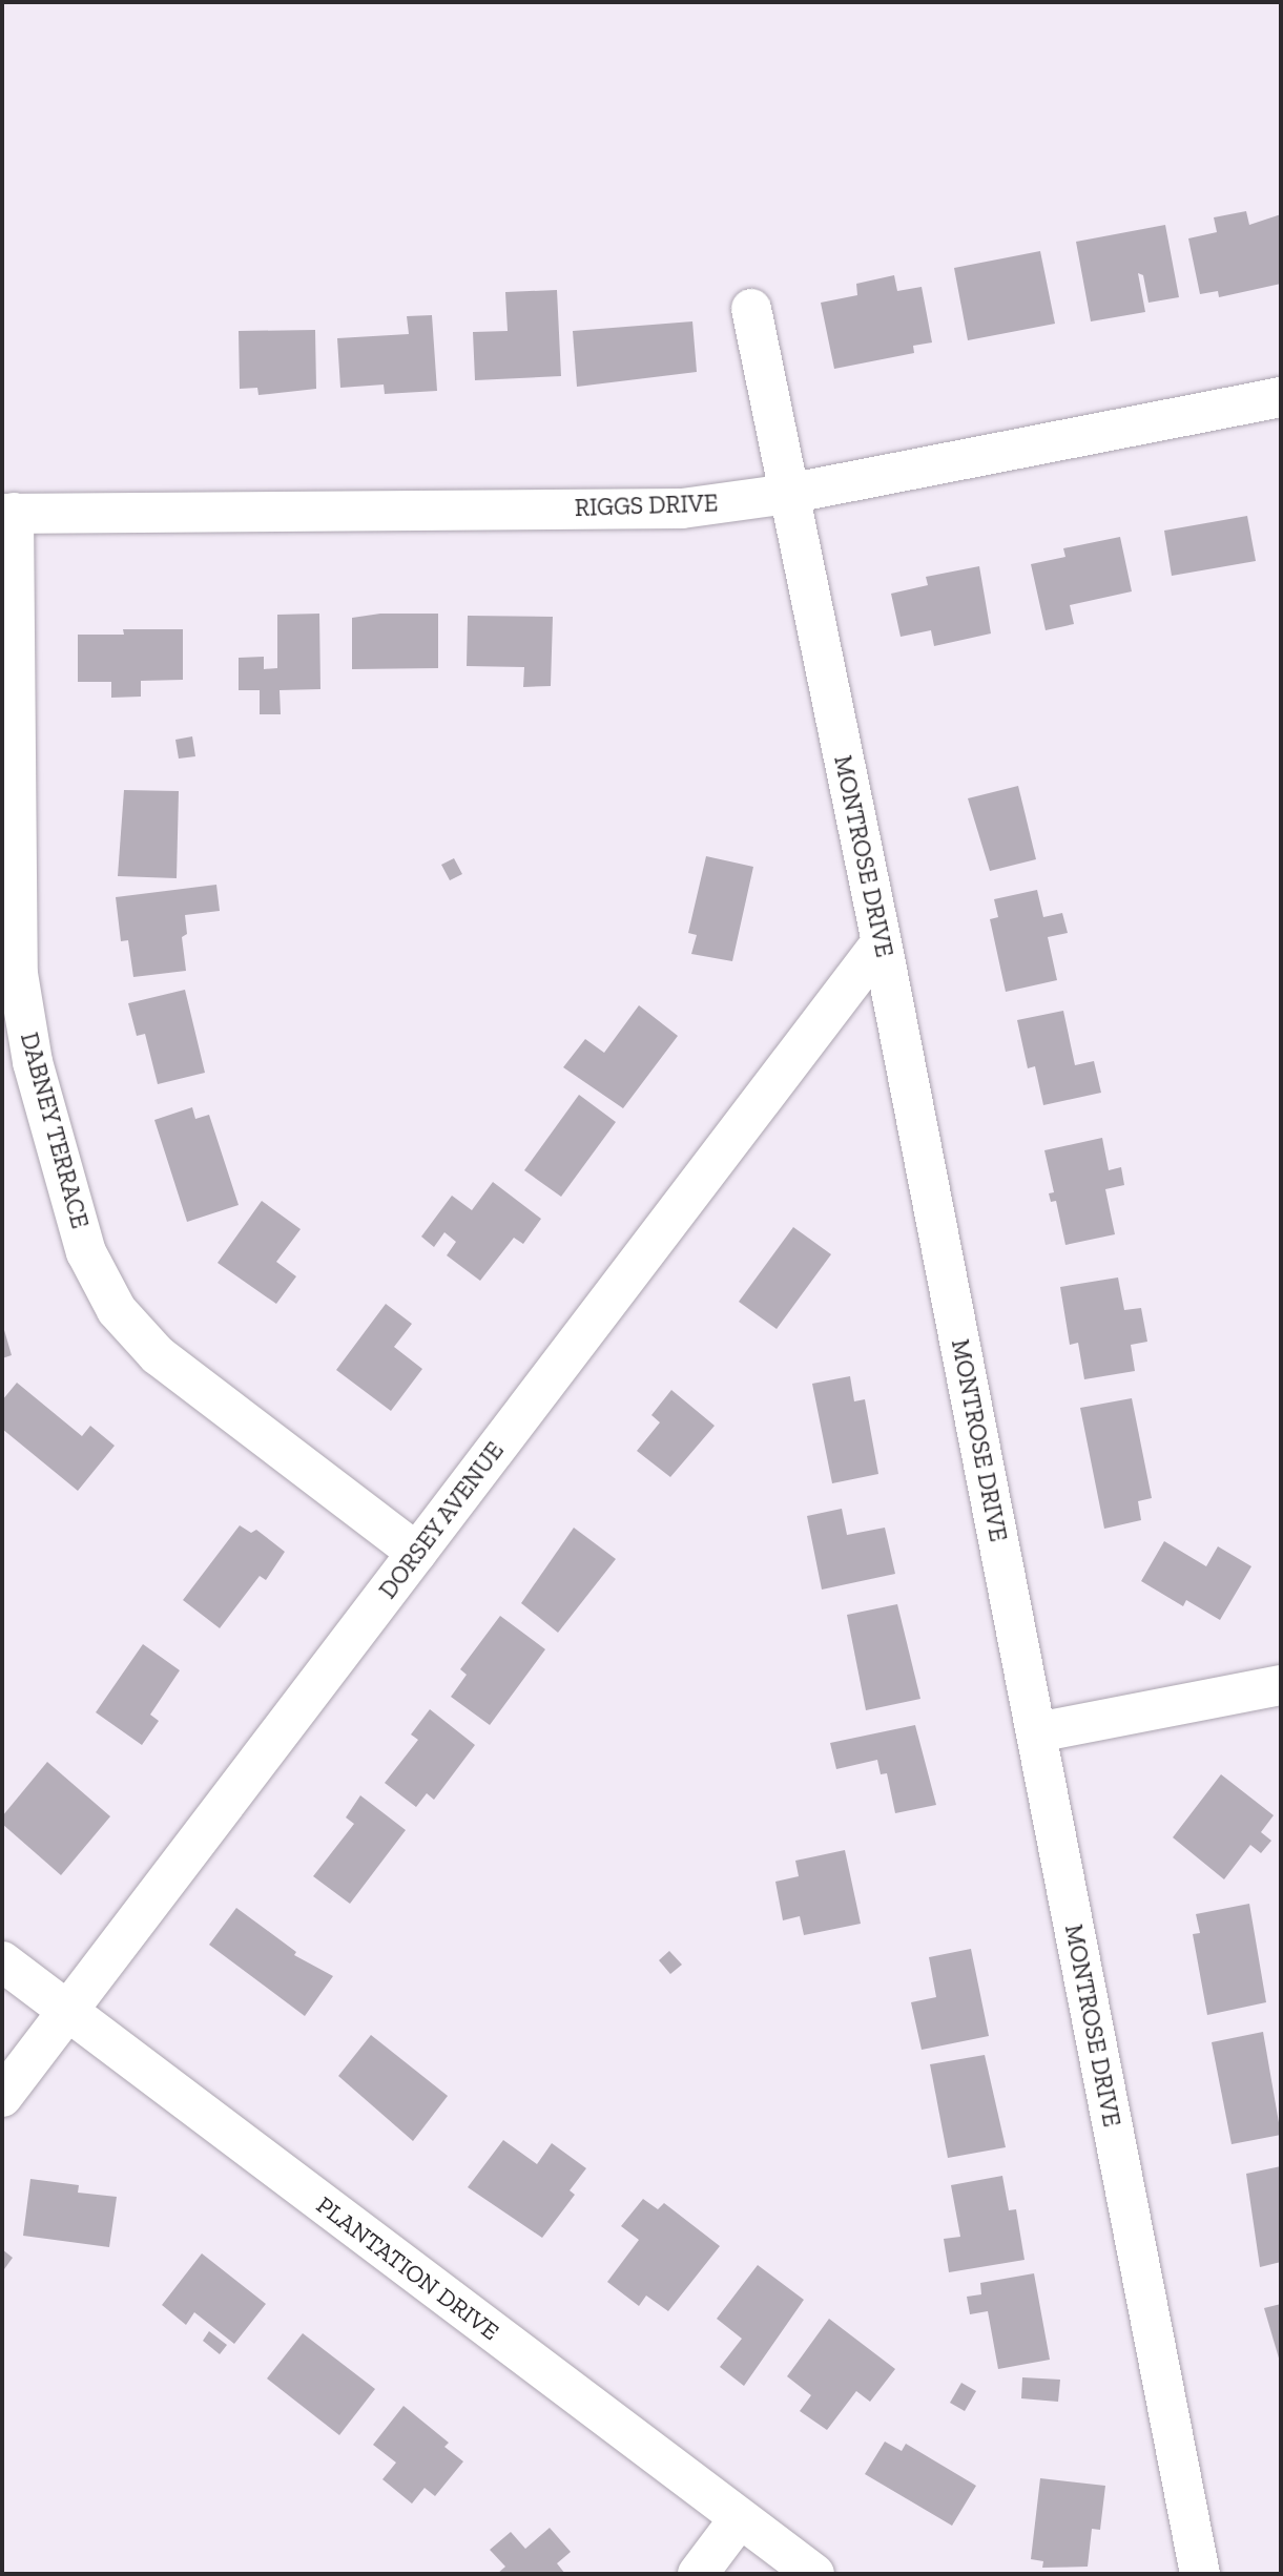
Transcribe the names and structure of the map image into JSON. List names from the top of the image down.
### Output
{
  "streets": {
    "street": [
      "RIGGS DRIVE",
      "MONTROSE DRIVE",
      "DABNEY TERRACE",
      "DORSEY AVENUE",
      "PLANTATION DRIVE"
    ]
  },
  "crossings": [
    ["RIGGS DRIVE", "MONTROSE DRIVE"],
    ["RIGGS DRIVE", "DABNEY TERRACE"],
    ["MONTROSE DRIVE", "DORSEY AVENUE"],
    ["DABNEY TERRACE", "DORSEY AVENUE"],
    ["DORSEY AVENUE", "PLANTATION DRIVE"]
  ]
}
